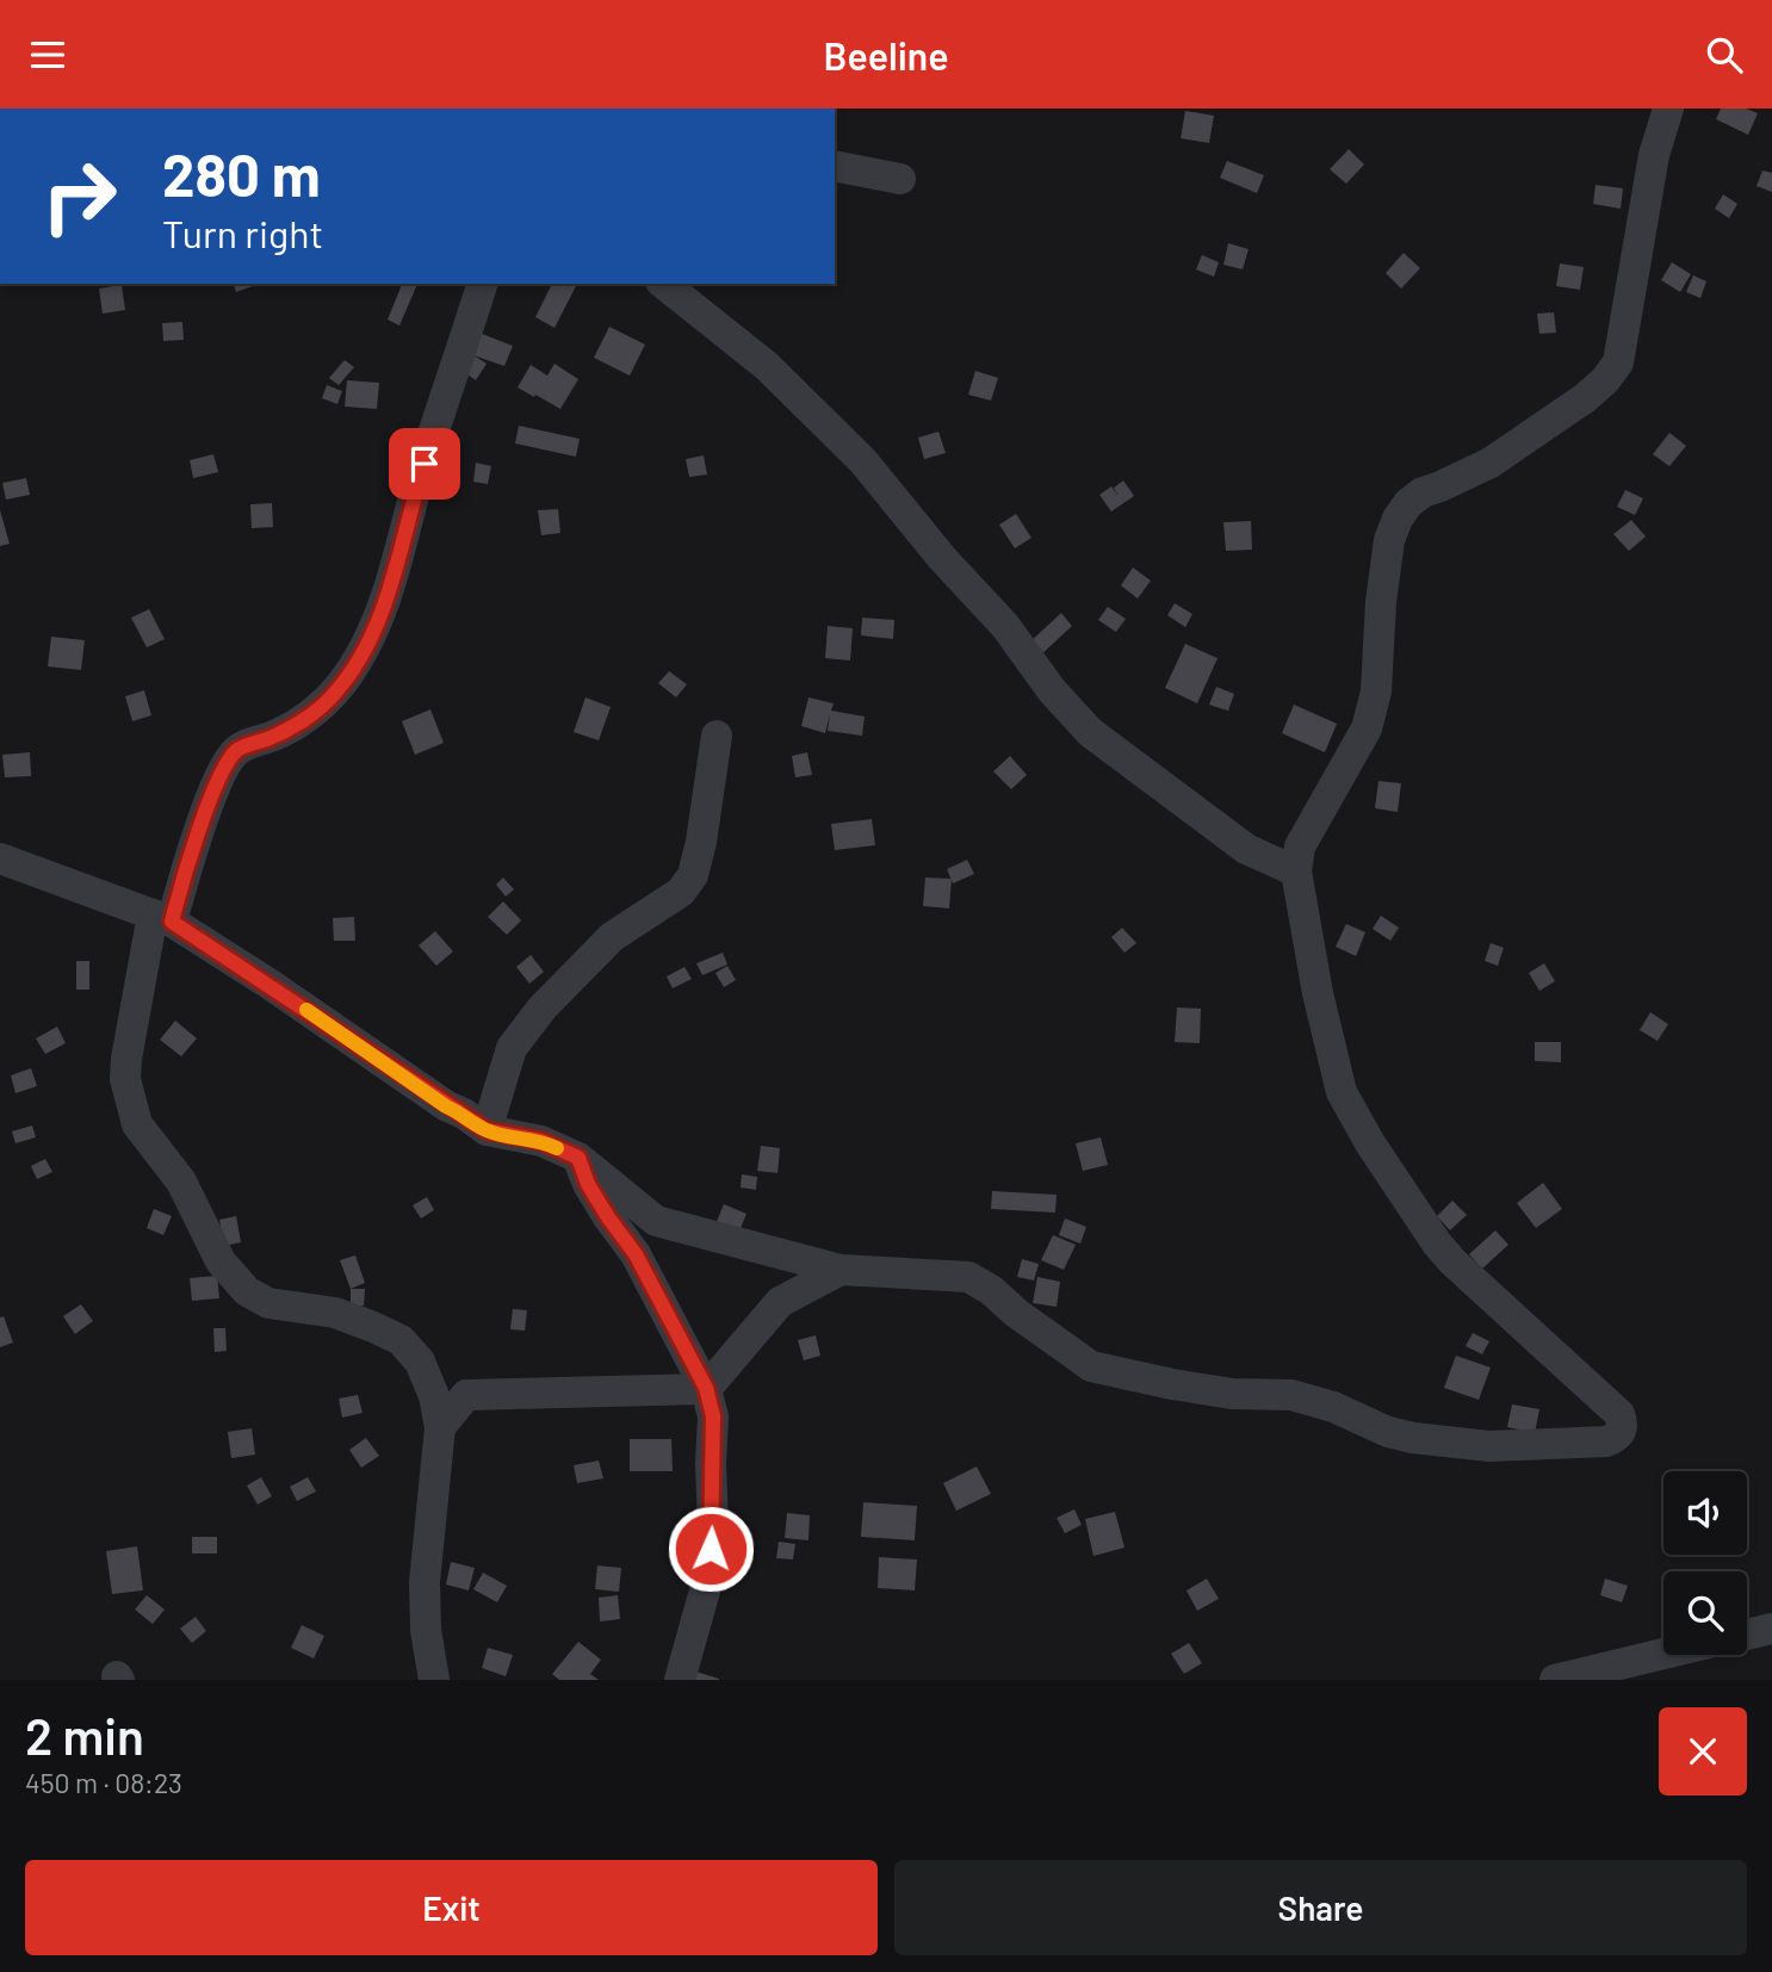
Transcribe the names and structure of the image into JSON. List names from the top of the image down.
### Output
{
  "page": {
    "header": "Beeline",
    "turn": ["280 m", "Turn right"],
    "heading": ["2 min", "450 m · 08:23"],
    "buttons": ["Exit", "Share"]
  }
}
